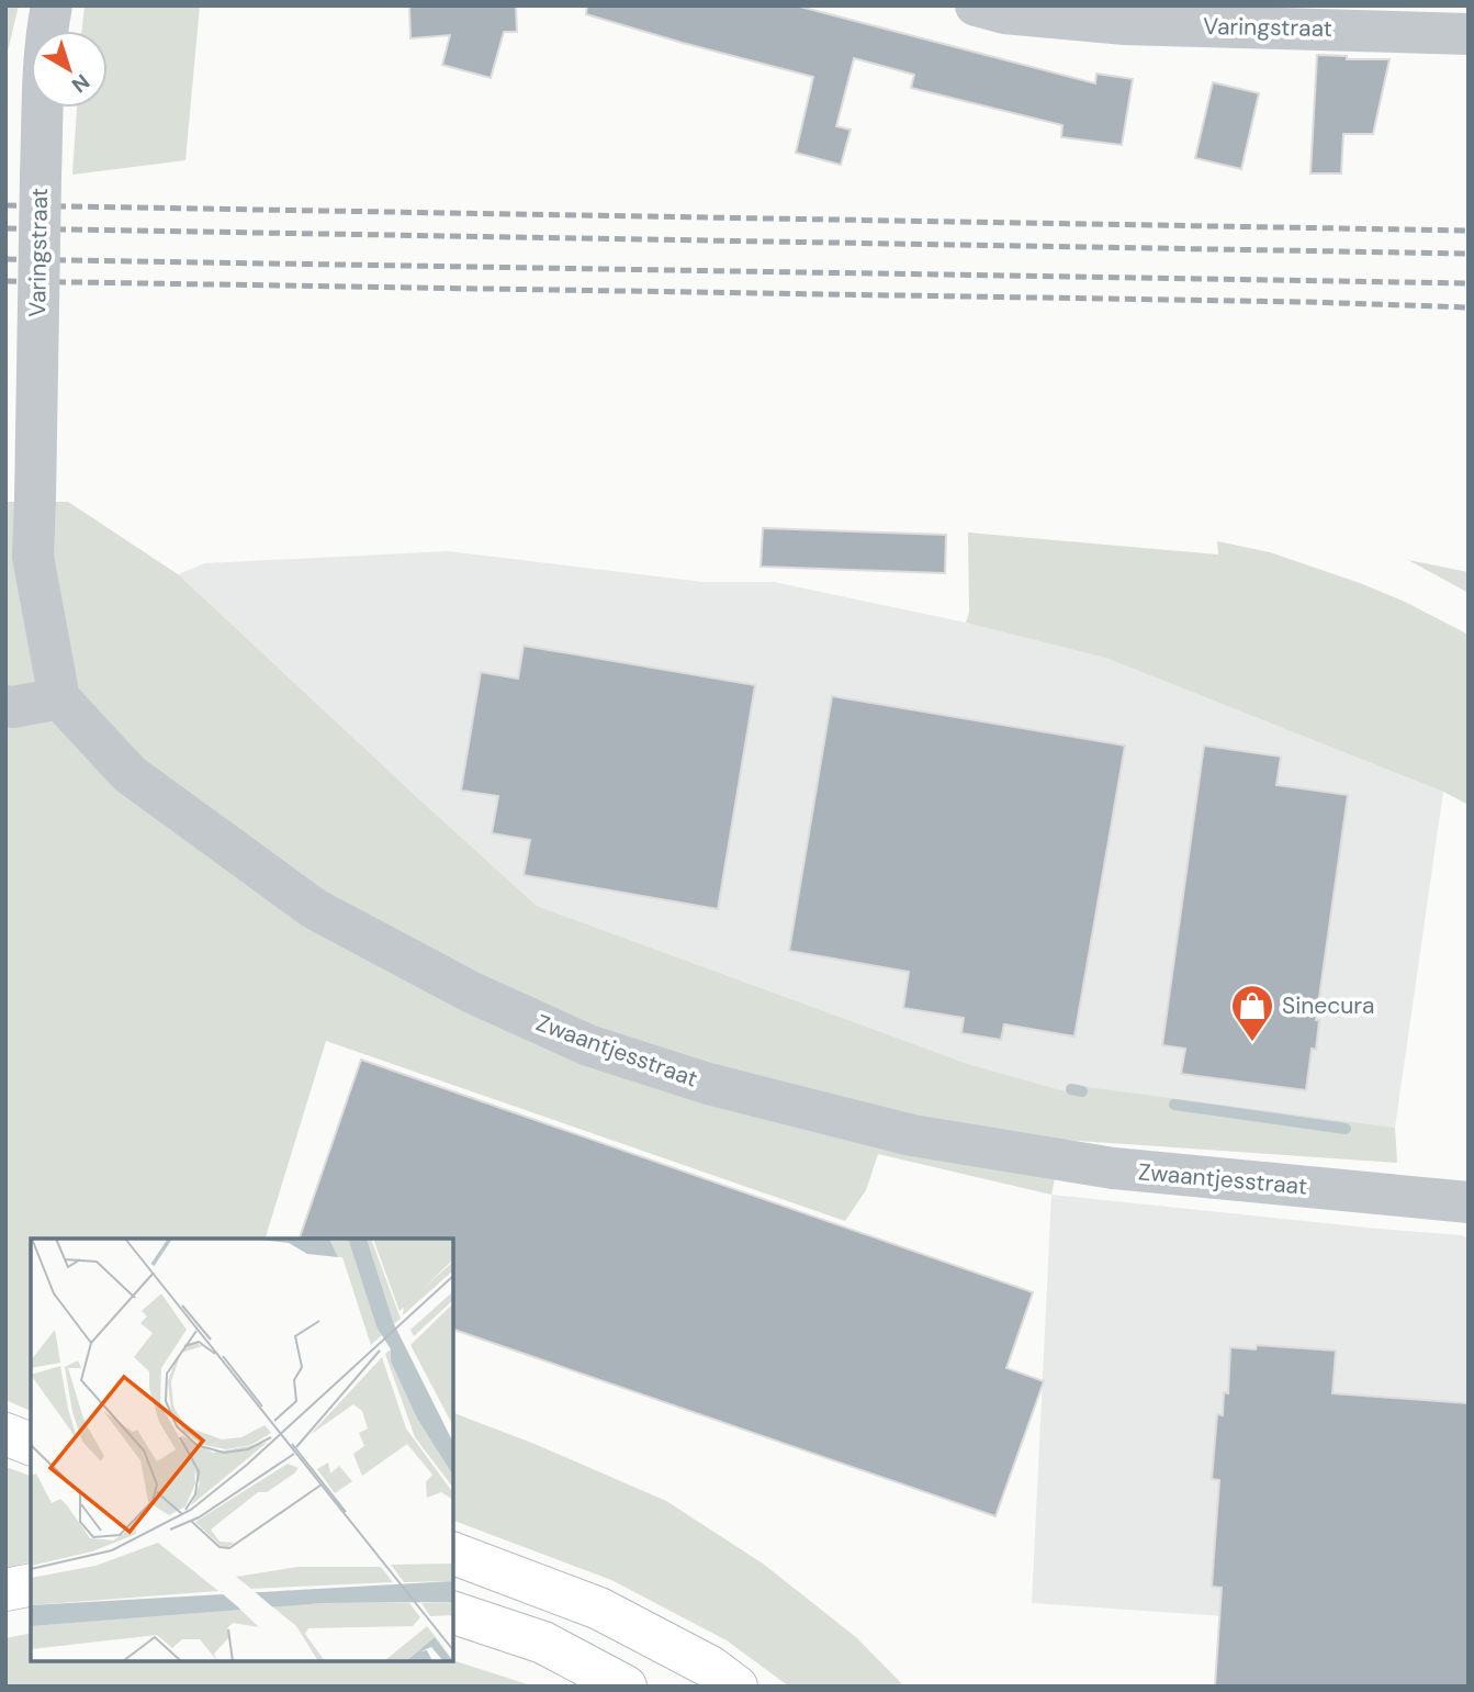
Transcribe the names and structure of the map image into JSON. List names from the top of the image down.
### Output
{
  "streets": {
    "street": ["Varingstraat", "Zwaantjesstraat"]
  },
  "crossings": [
    ["Varingstraat", "Zwaantjesstraat"]
  ],
  "places": {
    "shop": ["Sinecura"]
  },
  "north": "bottom right"
}
